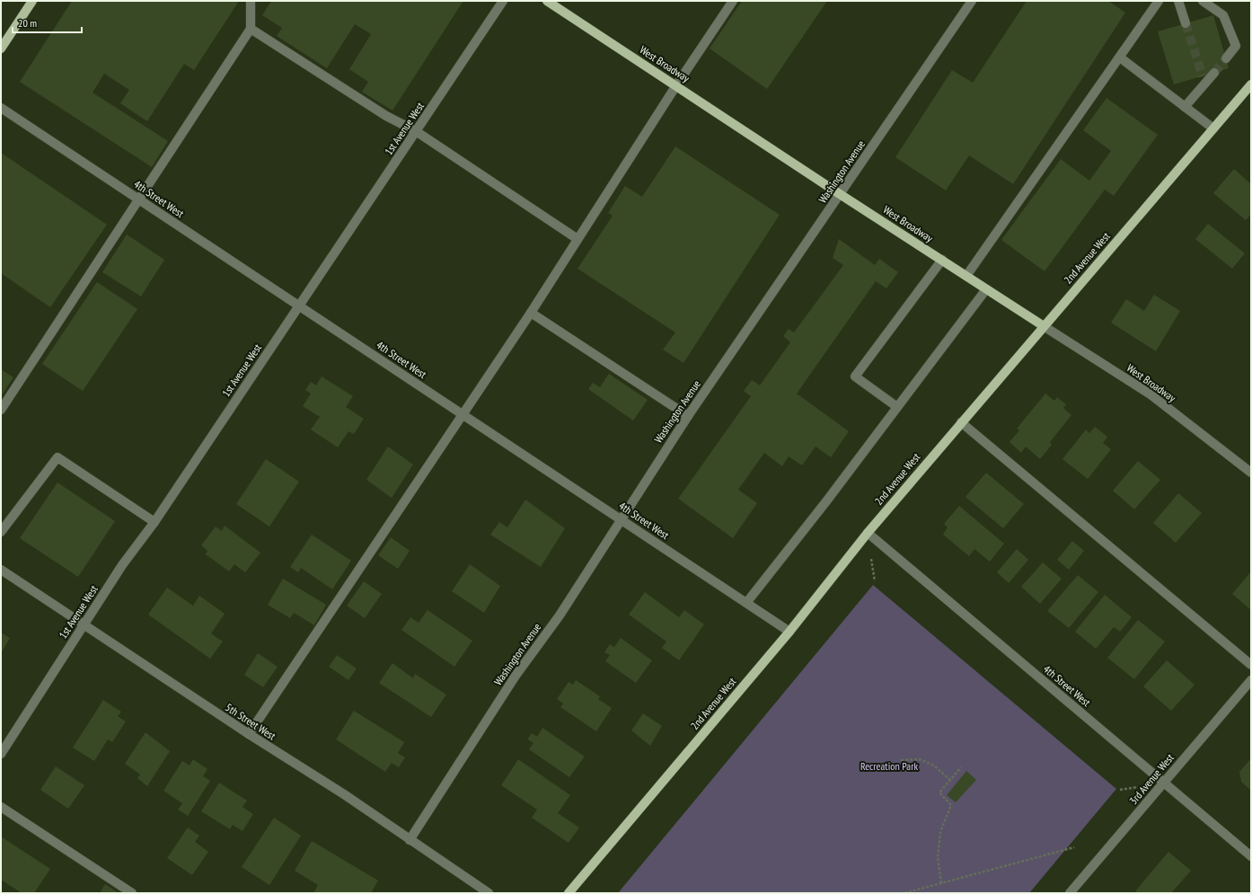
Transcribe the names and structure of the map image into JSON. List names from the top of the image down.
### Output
{
  "streets": {
    "main road": ["West Broadway", "2nd Avenue West"],
    "street": [
      "1st Avenue West",
      "Washington Avenue",
      "4th Street West",
      "5th Street West",
      "3rd Avenue West"
    ]
  },
  "crossings": [
    ["West Broadway", "Washington Avenue"],
    ["West Broadway", "2nd Avenue West"],
    ["1st Avenue West", "4th Street West"],
    ["1st Avenue West", "5th Street West"],
    ["Washington Avenue", "4th Street West"],
    ["Washington Avenue", "5th Street West"],
    ["4th Street West", "2nd Avenue West"],
    ["4th Street West", "3rd Avenue West"]
  ],
  "parks": ["Recreation Park"],
  "scale_bar": "20 m"
}
